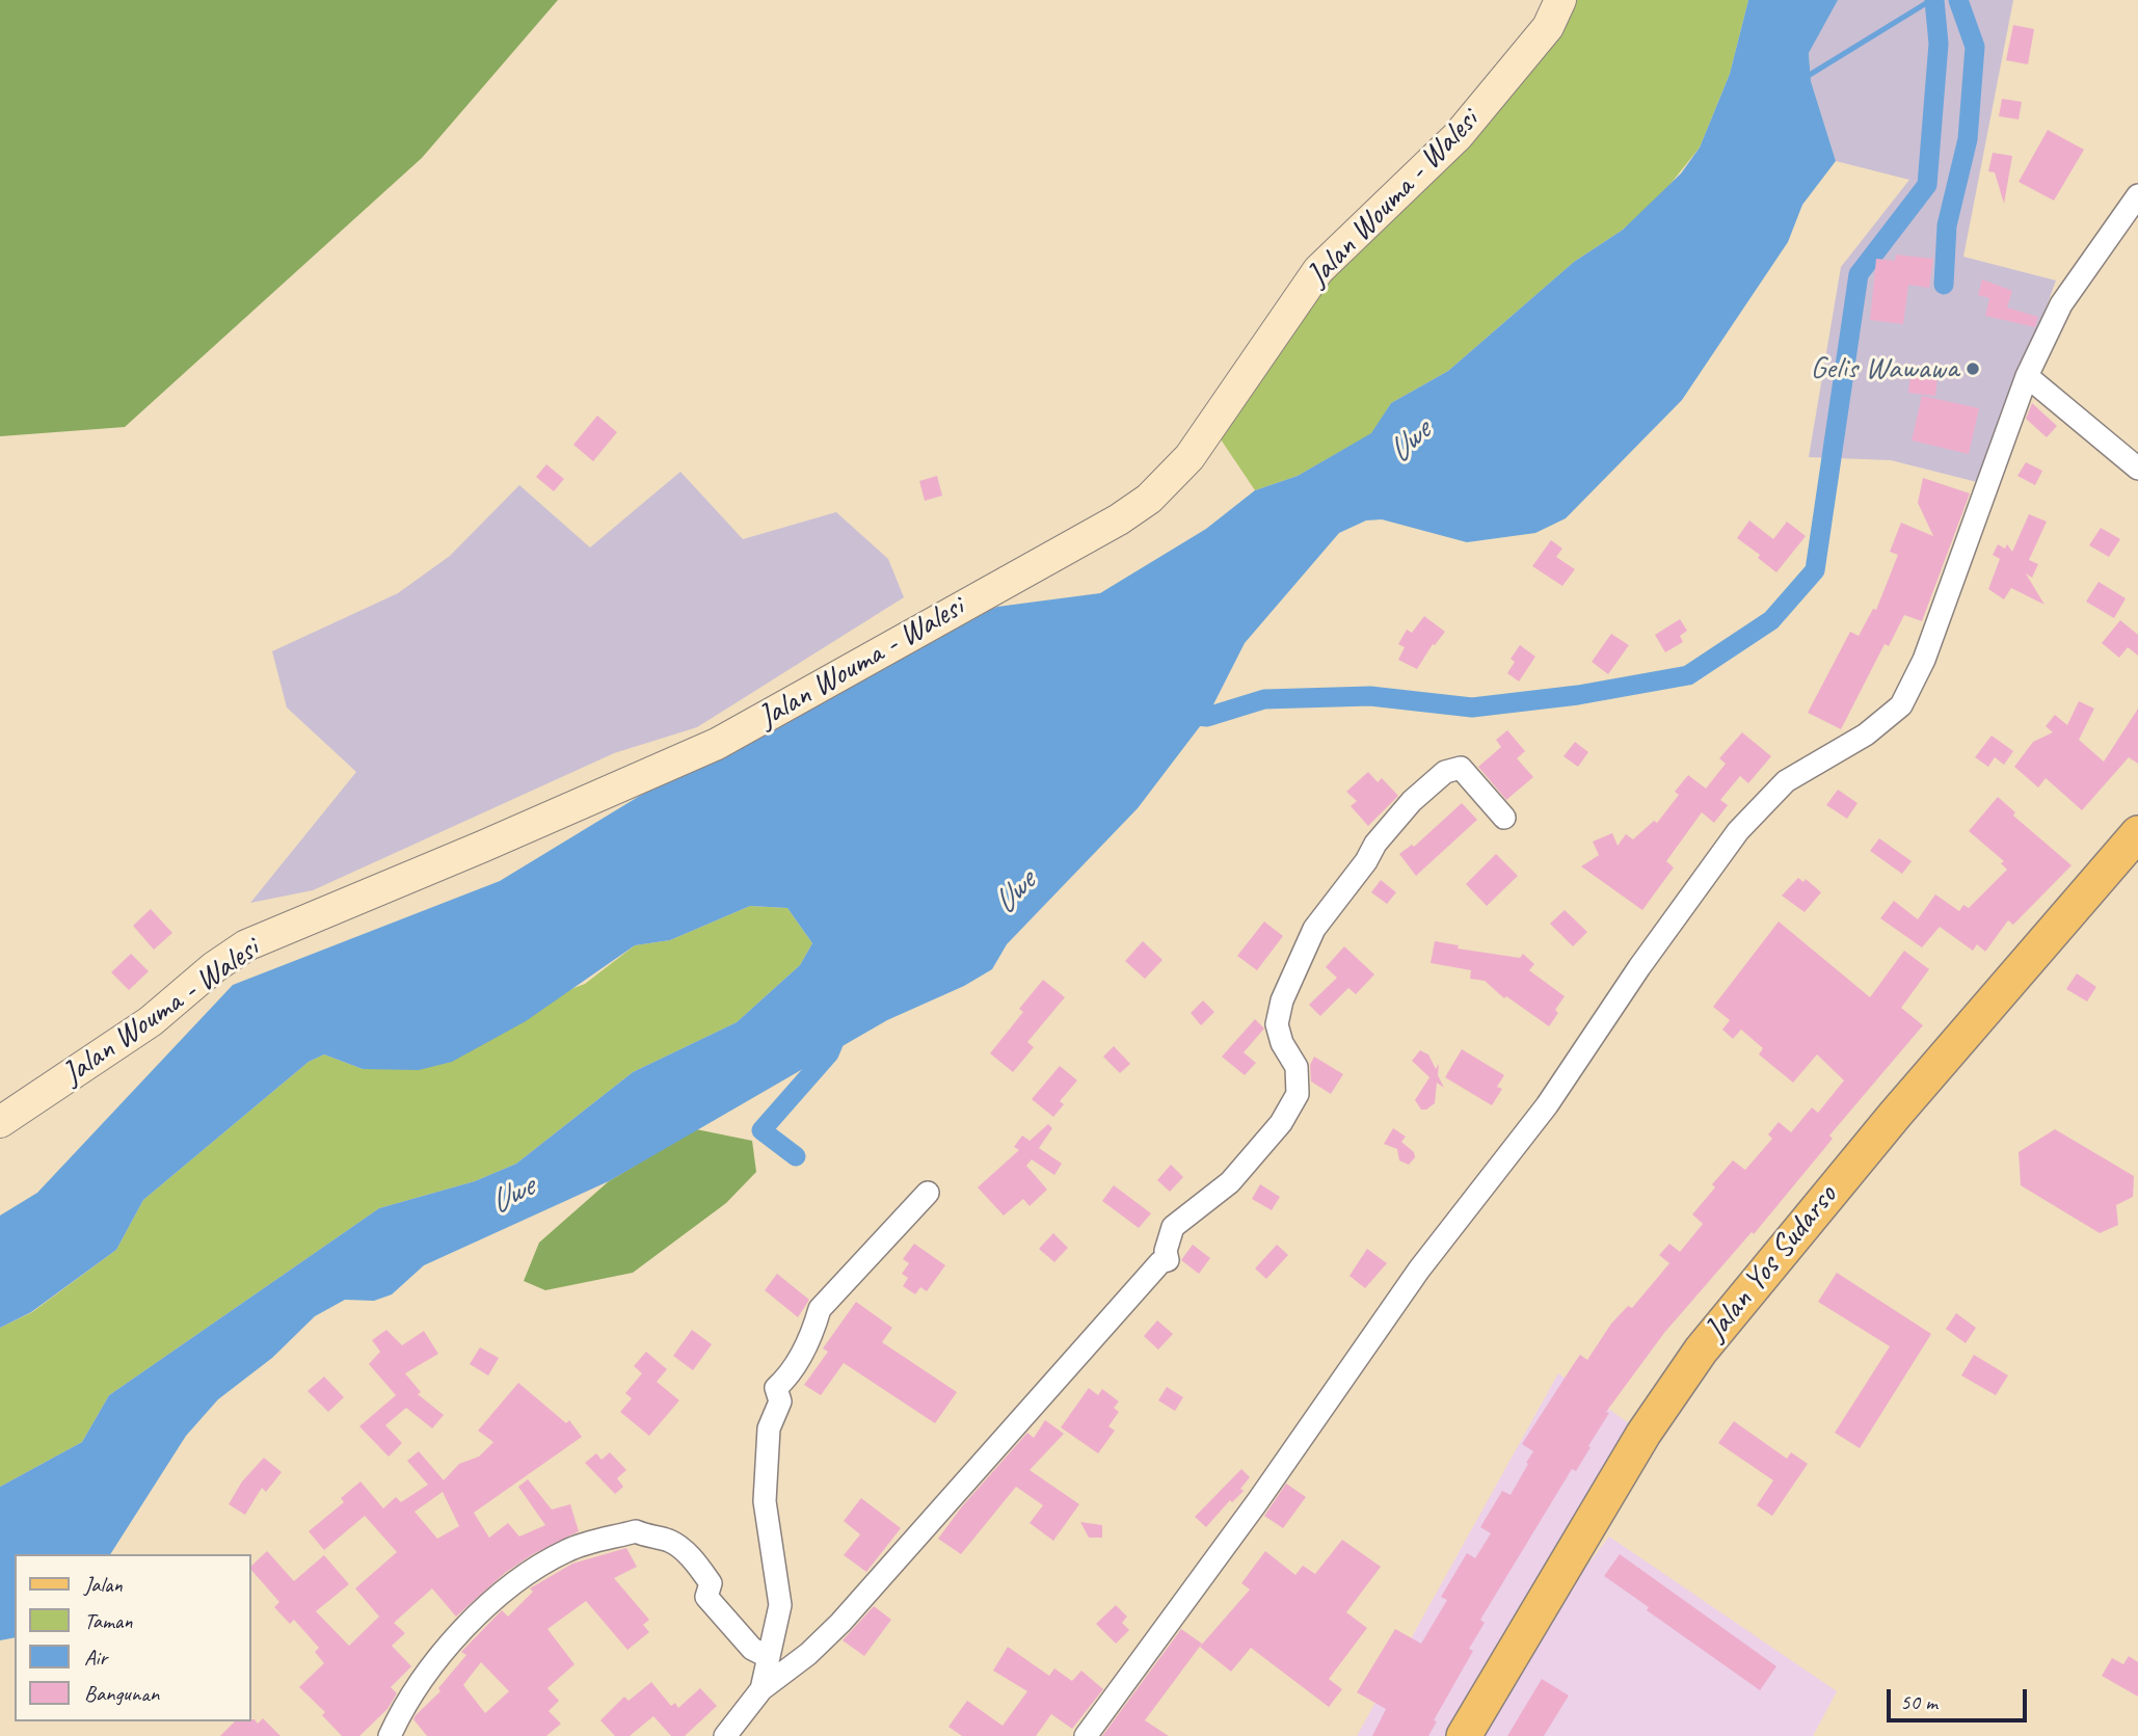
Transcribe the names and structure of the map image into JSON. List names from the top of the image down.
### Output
{
  "streets": {
    "main road": ["Jalan Yos Sudarso"],
    "street": ["Jalan Wouma - Walesi"]
  },
  "water": ["Uwe"],
  "places": ["Gelis Wawawa"],
  "legend": [
    "Jalan",
    "Taman",
    "Air",
    "Bangunan"
  ],
  "scale_bar": "50 m"
}
